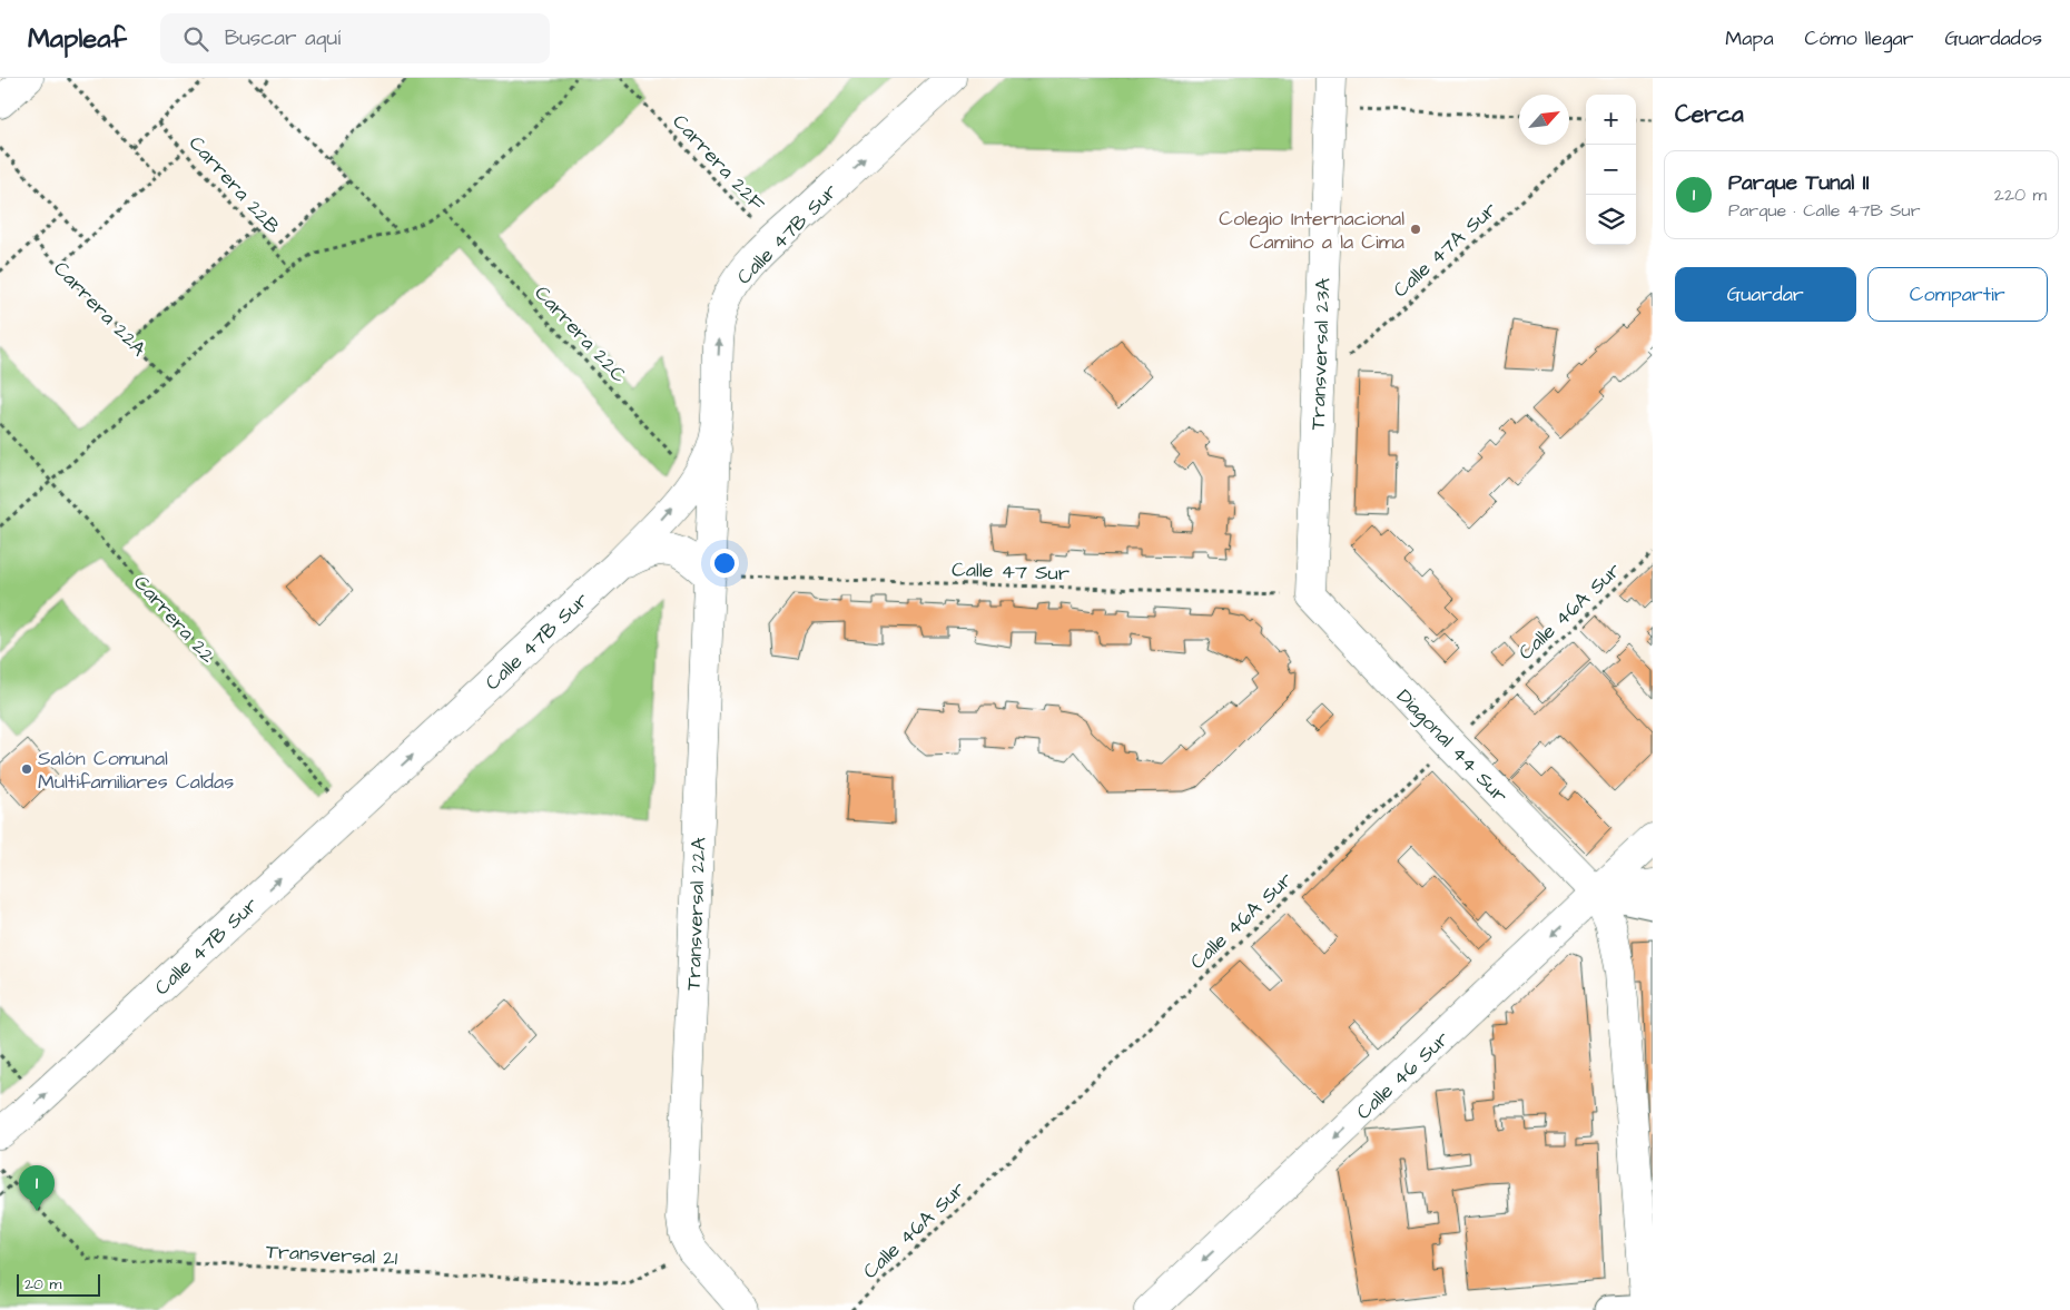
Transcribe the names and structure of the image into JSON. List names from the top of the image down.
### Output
{
  "streets": {
    "street": [
      "Calle 47B Sur",
      "Transversal 23A",
      "Diagonal 44 Sur",
      "Transversal 22A",
      "Calle 46 Sur"
    ],
    "path": [
      "Carrera 22F",
      "Carrera 22B",
      "Calle 47A Sur",
      "Carrera 22A",
      "Carrera 22C",
      "Calle 47 Sur",
      "Calle 46A Sur",
      "Carrera 22",
      "Transversal 21"
    ]
  },
  "crossings": [
    ["Carrera 22F", "Calle 47B Sur"],
    ["Calle 47B Sur", "Carrera 22C"],
    ["Calle 47B Sur", "Carrera 22"],
    ["Calle 47B Sur", "Transversal 22A"],
    ["Calle 47A Sur", "Transversal 23A"],
    ["Transversal 23A", "Calle 47 Sur"],
    ["Transversal 23A", "Diagonal 44 Sur"],
    ["Calle 47 Sur", "Diagonal 44 Sur"],
    ["Calle 47 Sur", "Transversal 22A"],
    ["Calle 46A Sur", "Diagonal 44 Sur"],
    ["Diagonal 44 Sur", "Calle 46 Sur"],
    ["Transversal 22A", "Transversal 21"]
  ],
  "one_way": ["Calle 47B Sur", "Calle 46 Sur"],
  "places": ["Colegio Internacional Camino a la Cima", "Salón Comunal Multifamiliares Caldas"],
  "scale_bar": "20 m",
  "north": "top right",
  "page": {
    "header": "Mapleaf",
    "search": "Buscar aquí",
    "nav": ["Mapa", "Cómo llegar", "Guardados"],
    "heading": "Cerca",
    "map_buttons": ["+", "−"],
    "list": [
      {
        "mark": "1",
        "name": "Parque Tunal II",
        "note": "Parque · Calle 47B Sur",
        "value": "220 m"
      }
    ],
    "buttons": ["Guardar", "Compartir"],
    "pins": "1",
    "scale": "20 m"
  }
}
